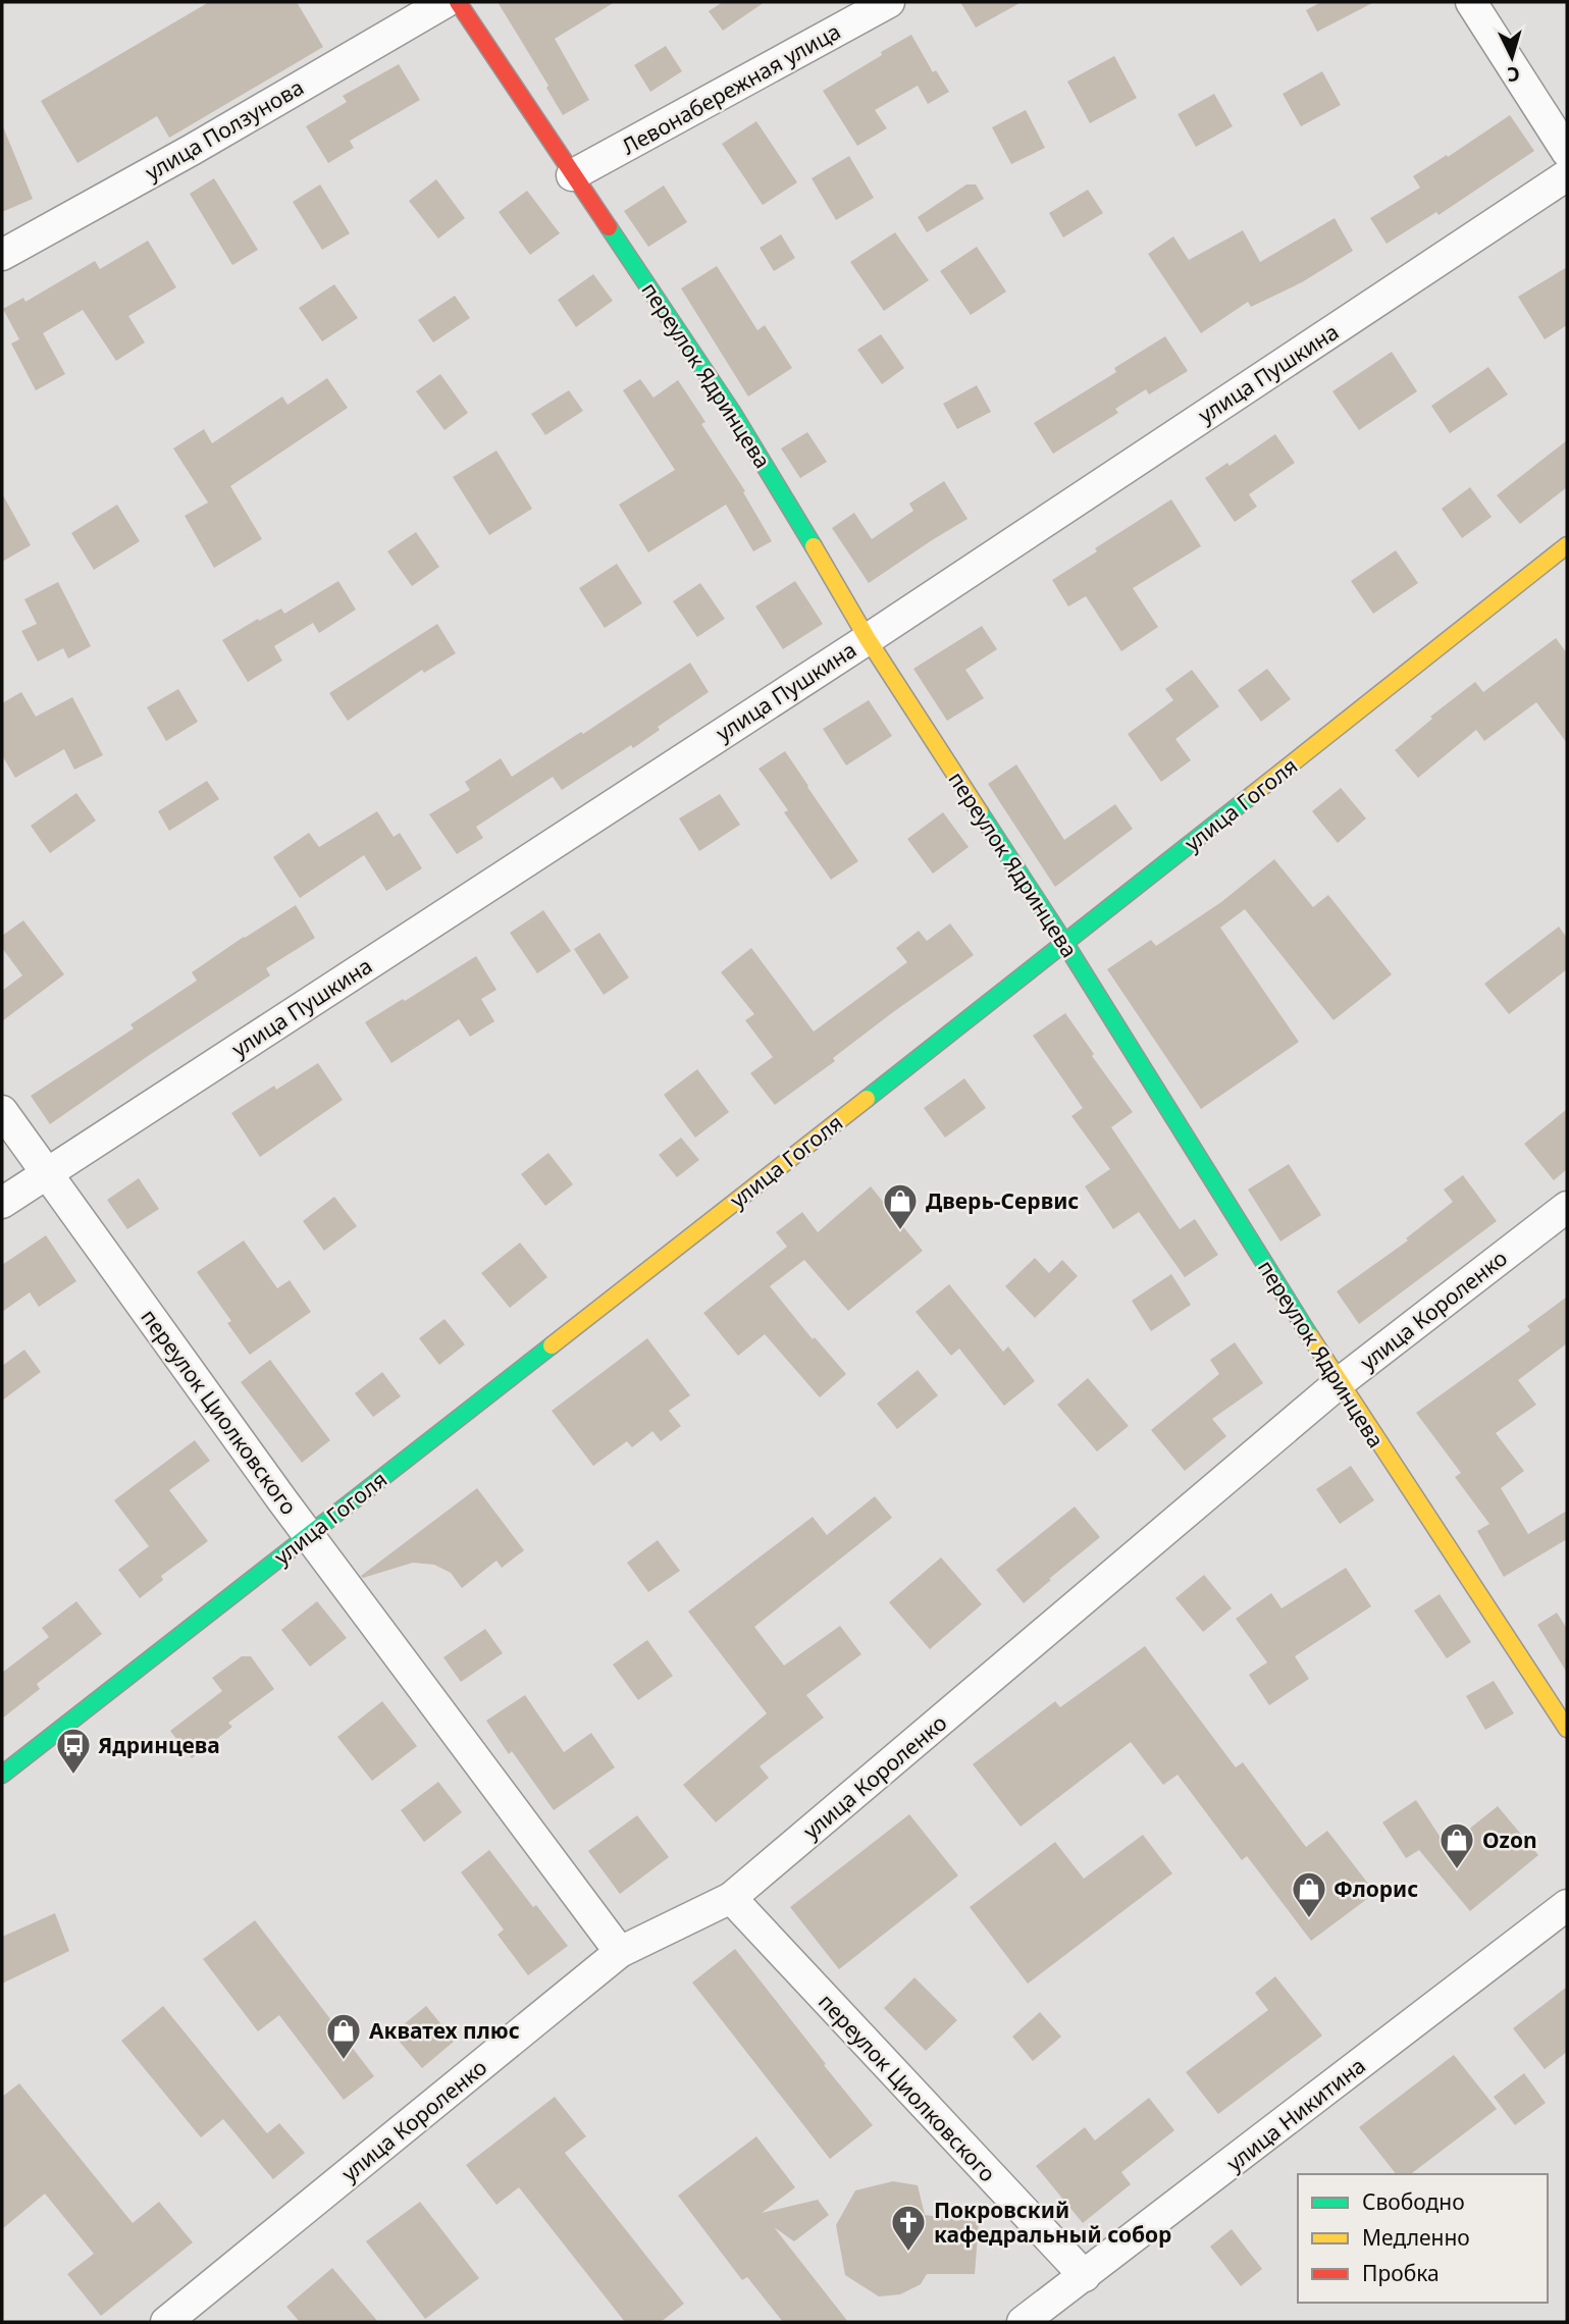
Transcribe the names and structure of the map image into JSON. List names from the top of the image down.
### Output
{
  "streets": {
    "street": [
      "Левонабережная улица",
      "улица Ползунова",
      "улица Пушкина",
      "переулок Ядринцева",
      "улица Гоголя",
      "улица Короленко",
      "переулок Циолковского",
      "улица Никитина"
    ]
  },
  "crossings": [
    ["Левонабережная улица", "переулок Ядринцева"],
    ["улица Пушкина", "переулок Ядринцева"],
    ["улица Пушкина", "переулок Циолковского"],
    ["переулок Ядринцева", "улица Гоголя"],
    ["переулок Ядринцева", "улица Короленко"],
    ["улица Гоголя", "переулок Циолковского"],
    ["улица Короленко", "переулок Циолковского"],
    ["переулок Циолковского", "улица Никитина"]
  ],
  "places": {
    "shop": [
      "Дверь-Сервис",
      "Ozon",
      "Флорис",
      "Акватех плюс"
    ],
    "bus stop": ["Ядринцева"],
    "church": ["Покровский кафедральный собор"]
  },
  "legend": ["Свободно", "Медленно", "Пробка"],
  "north": "bottom"
}
